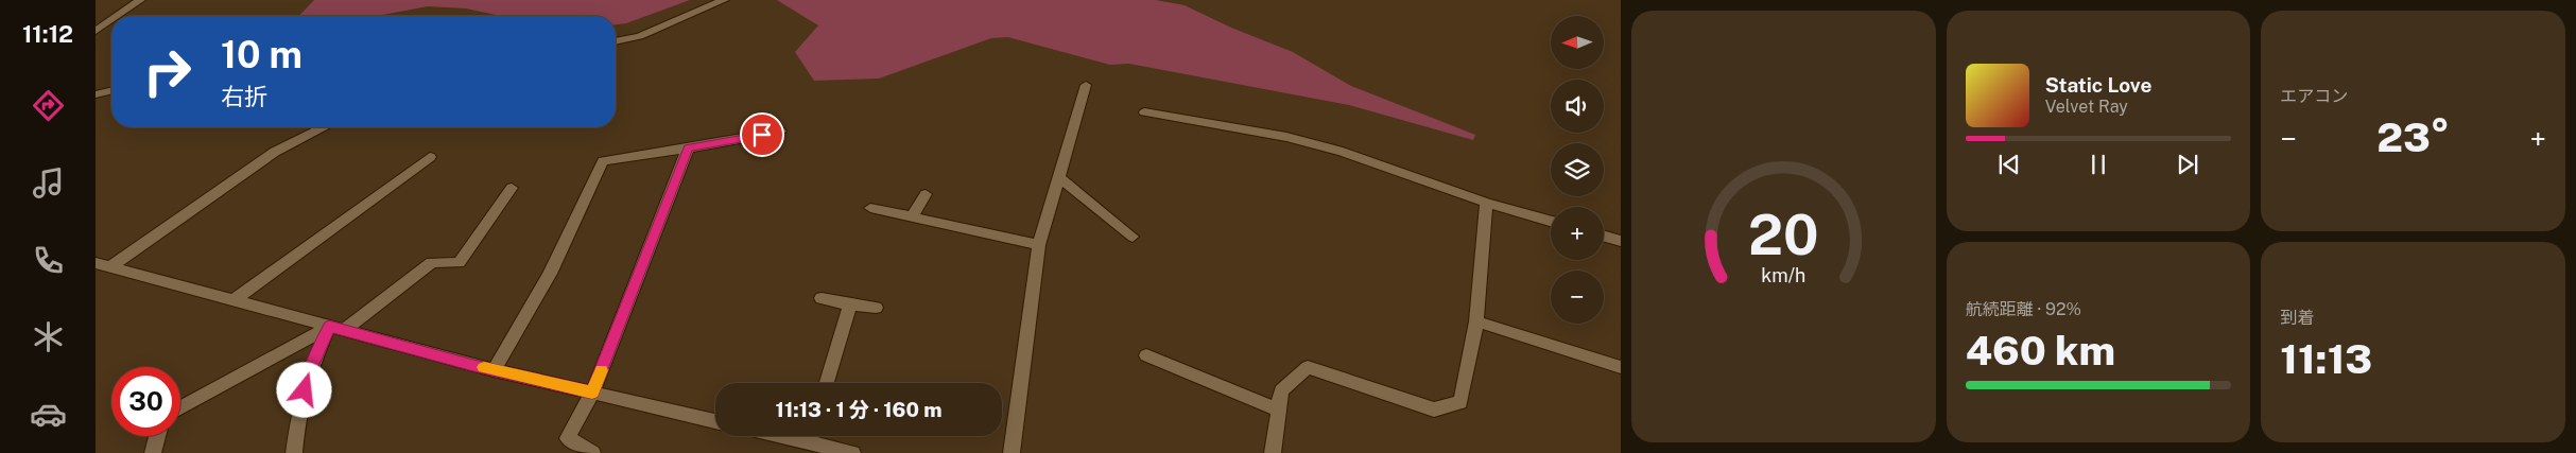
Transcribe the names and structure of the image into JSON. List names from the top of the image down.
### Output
{
  "north": "left",
  "page": {
    "tabs": "11:12",
    "tile": [
      "エアコン",
      ["航続距離 · 92%", "460 km"],
      ["到着", "11:13"]
    ],
    "map_buttons": ["+", "−"],
    "turn": ["10 m", "右折"],
    "song": ["Static Love", "Velvet Ray"],
    "heat": ["−", "23°", "+"],
    "limit": "30",
    "trip": "11:13 · 1 分 · 160 m",
    "gauge": ["20", "km/h"]
  }
}
